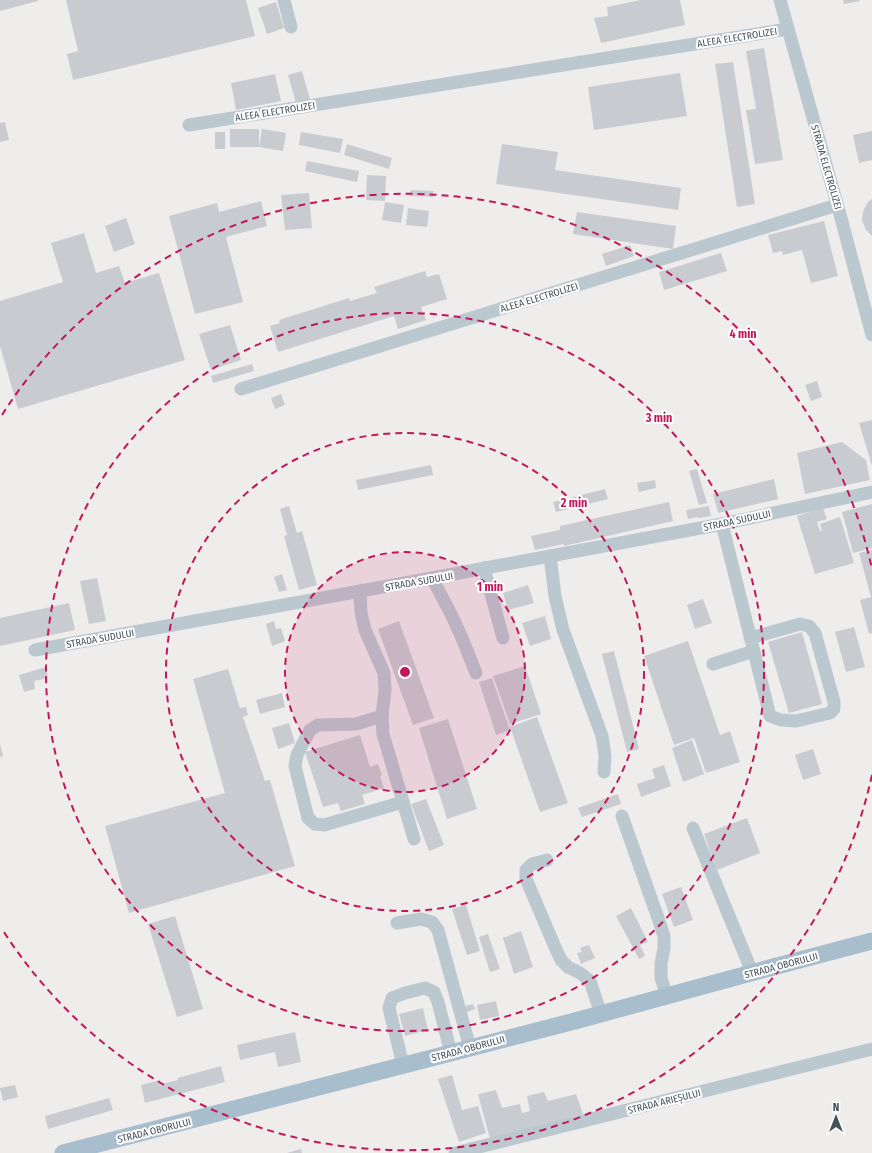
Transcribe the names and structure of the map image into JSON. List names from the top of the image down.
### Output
{
  "streets": {
    "main road": ["STRADA OBORULUI"],
    "street": [
      "ALEEA ELECTROLIZEI",
      "STRADA ELECTROLIZEI",
      "STRADA SUDULUI",
      "STRADA ARIEȘULUI"
    ]
  },
  "crossings": [
    ["ALEEA ELECTROLIZEI", "STRADA ELECTROLIZEI"]
  ],
  "north": "top",
  "rings": [
    "4 min",
    "3 min",
    "2 min",
    "1 min"
  ]
}
